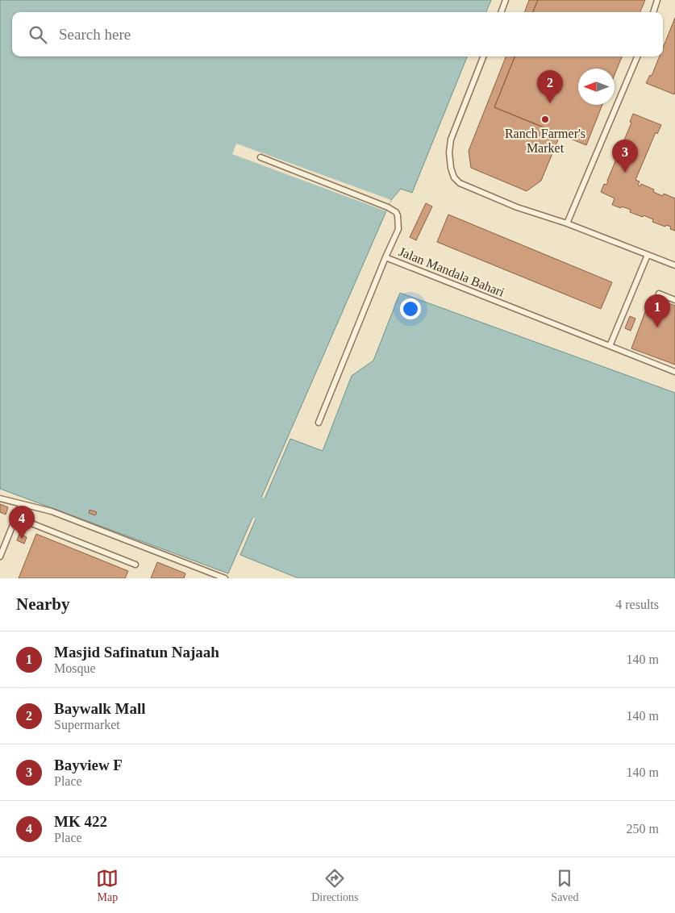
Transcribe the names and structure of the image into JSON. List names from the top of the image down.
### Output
{
  "streets": {
    "lane": ["Jalan Mandala Bahari"]
  },
  "places": ["Ranch Farmer's Market"],
  "north": "left",
  "page": {
    "search": "Search here",
    "pins": [
      "2",
      "3",
      "1",
      "4"
    ],
    "heading": ["Nearby", "4 results"],
    "list": [
      {
        "mark": "1",
        "name": "Masjid Safinatun Najaah",
        "note": "Mosque",
        "value": "140 m"
      },
      {
        "mark": "2",
        "name": "Baywalk Mall",
        "note": "Supermarket",
        "value": "140 m"
      },
      {
        "mark": "3",
        "name": "Bayview F",
        "note": "Place",
        "value": "140 m"
      },
      {
        "mark": "4",
        "name": "MK 422",
        "note": "Place",
        "value": "250 m"
      }
    ],
    "nav": ["Map", "Directions", "Saved"]
  }
}
